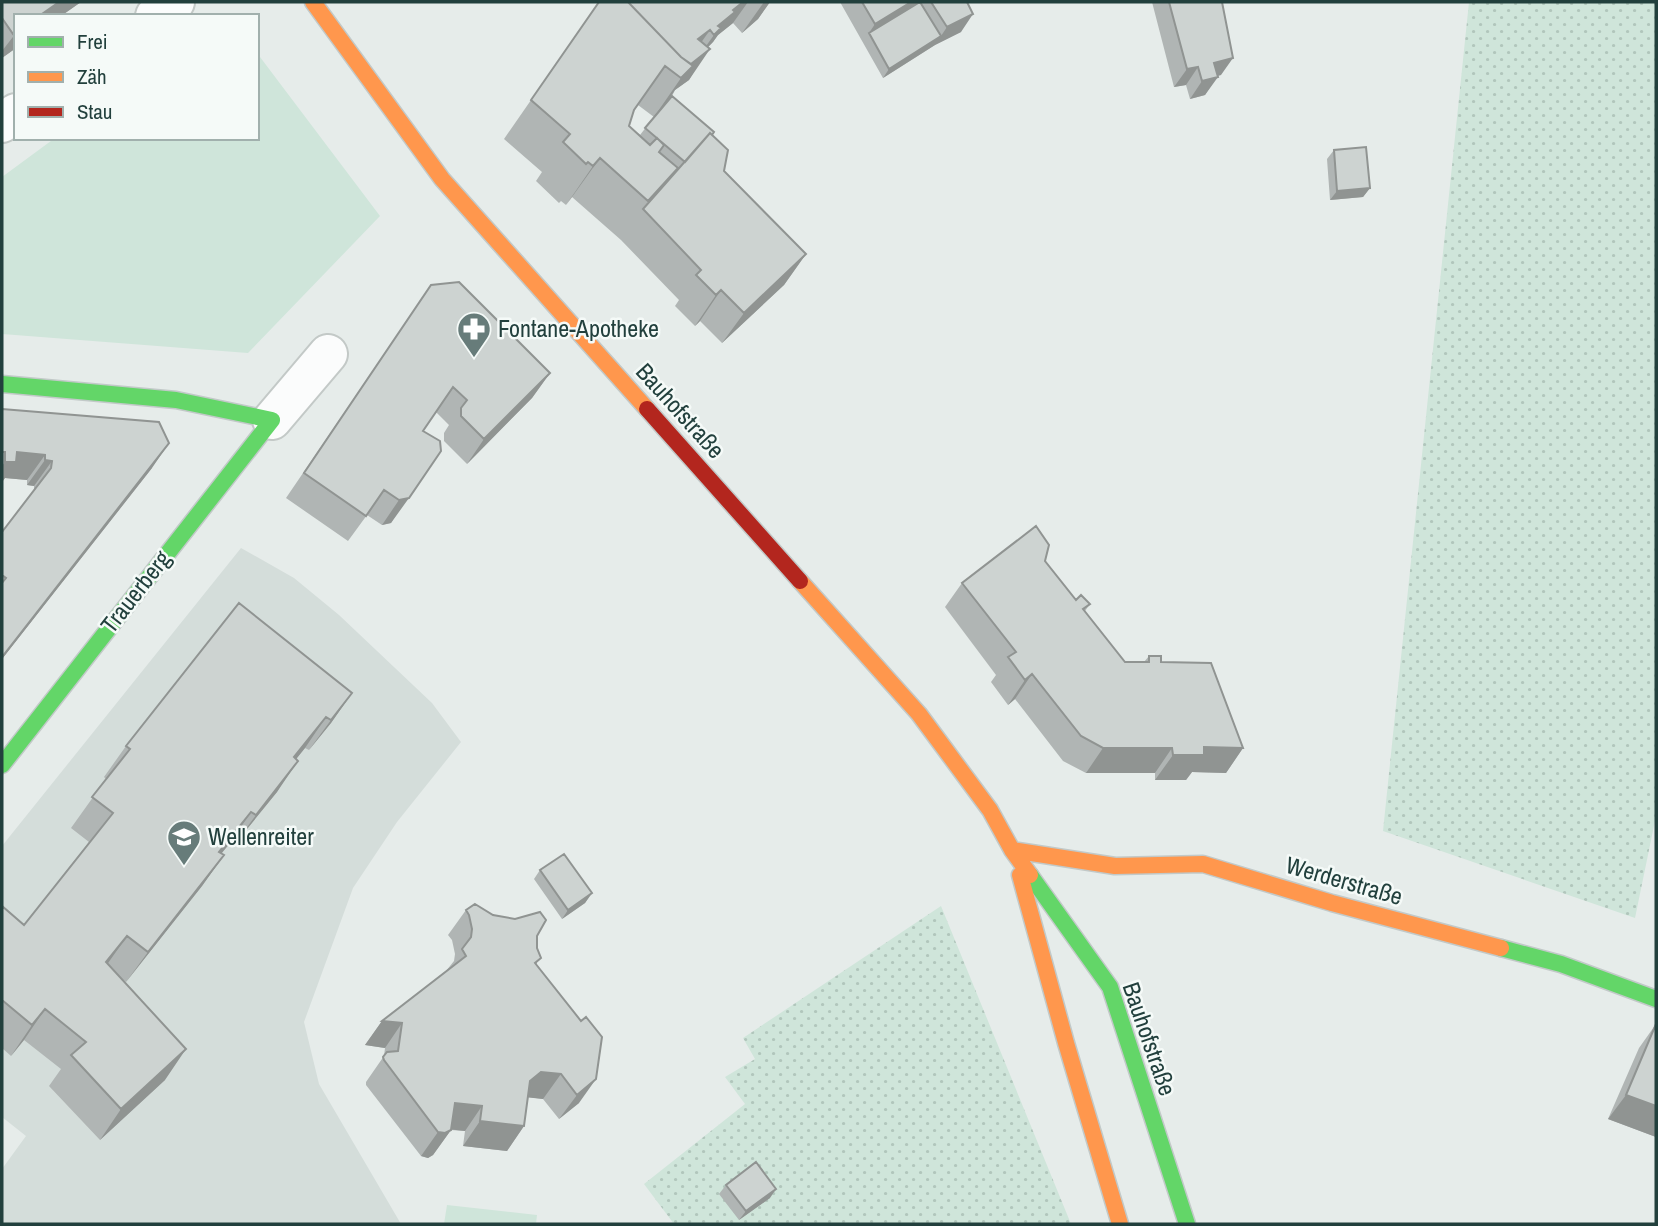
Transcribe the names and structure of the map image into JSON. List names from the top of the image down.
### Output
{
  "streets": {
    "street": ["Bauhofstraße", "Trauerberg", "Werderstraße"]
  },
  "crossings": [
    ["Bauhofstraße", "Werderstraße"]
  ],
  "places": {
    "pharmacy": ["Fontane-Apotheke"],
    "school or university": ["Wellenreiter"]
  },
  "legend": ["Frei", "Zäh", "Stau"]
}
